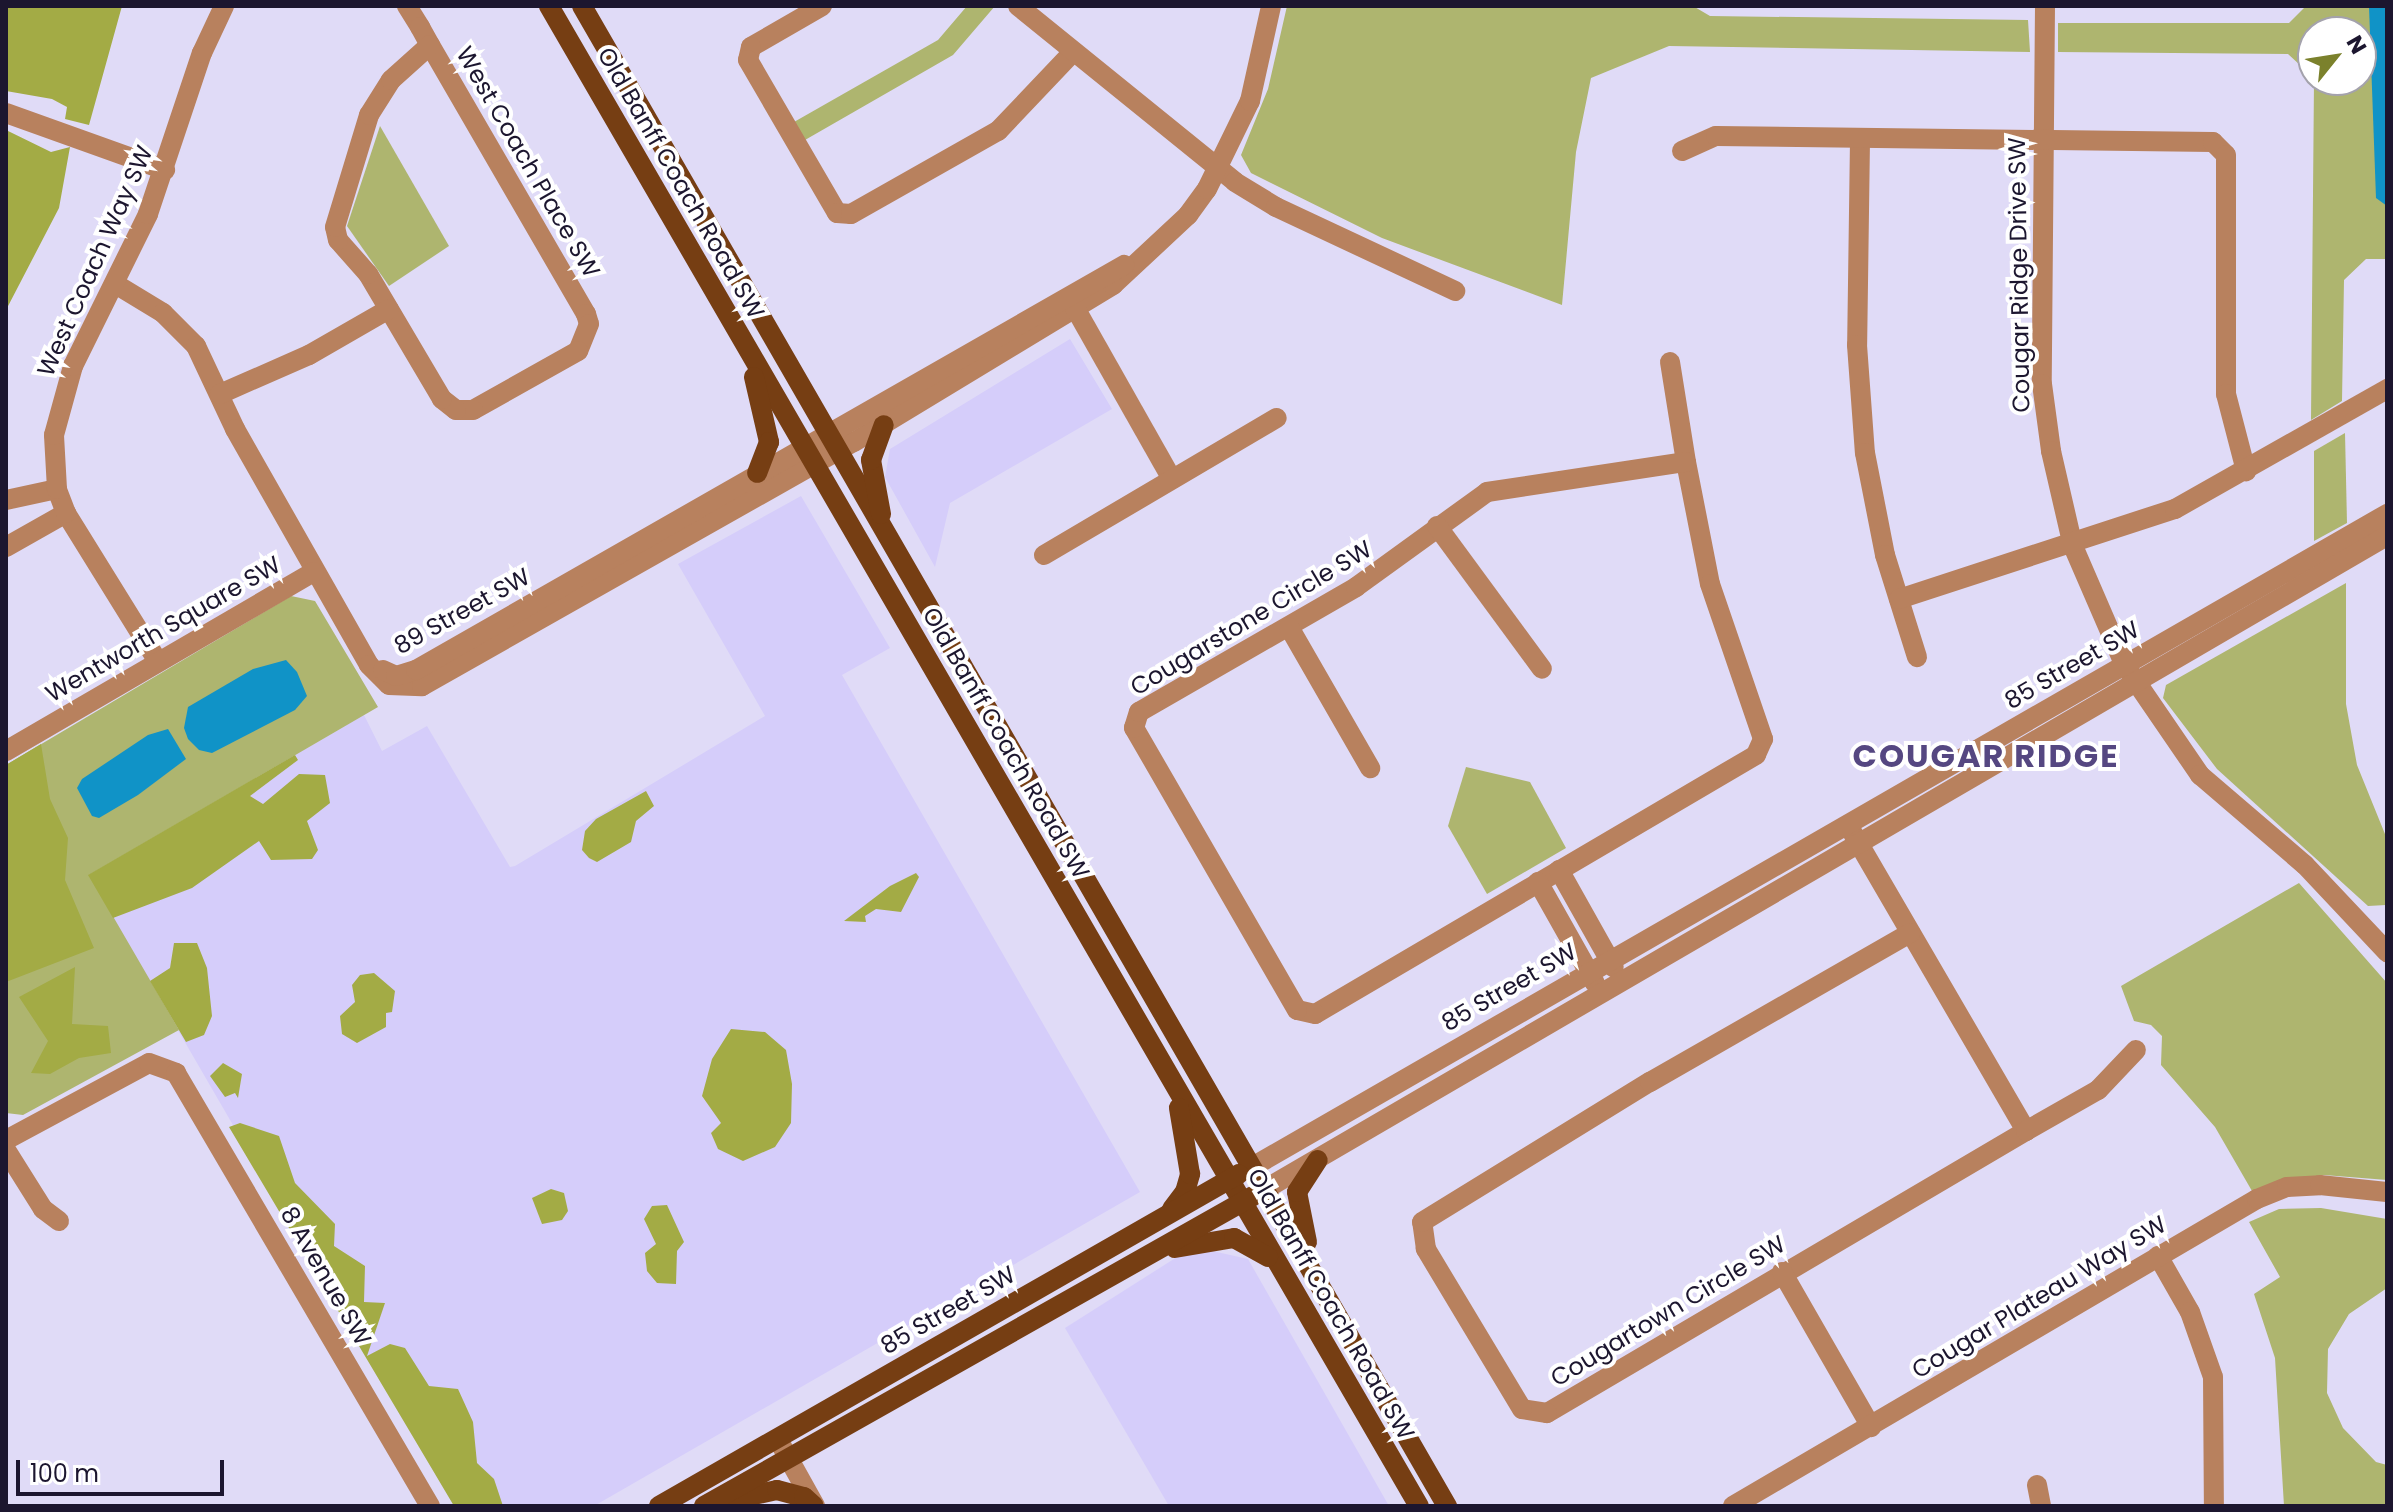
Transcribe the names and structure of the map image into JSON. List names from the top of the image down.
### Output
{
  "streets": {
    "main road": ["Old Banff Coach Road SW", "85 Street SW"],
    "street": [
      "West Coach Place SW",
      "West Coach Way SW",
      "Cougar Ridge Drive SW",
      "89 Street SW",
      "Cougarstone Circle SW",
      "Wentworth Square SW",
      "8 Avenue SW",
      "Cougar Plateau Way SW",
      "Cougartown Circle SW"
    ]
  },
  "crossings": [
    ["Old Banff Coach Road SW", "89 Street SW"],
    ["Old Banff Coach Road SW", "85 Street SW"],
    ["West Coach Way SW", "Wentworth Square SW"],
    ["Cougar Ridge Drive SW", "85 Street SW"],
    ["89 Street SW", "Wentworth Square SW"]
  ],
  "districts": ["COUGAR RIDGE"],
  "scale_bar": "100 m",
  "north": "top right"
}
